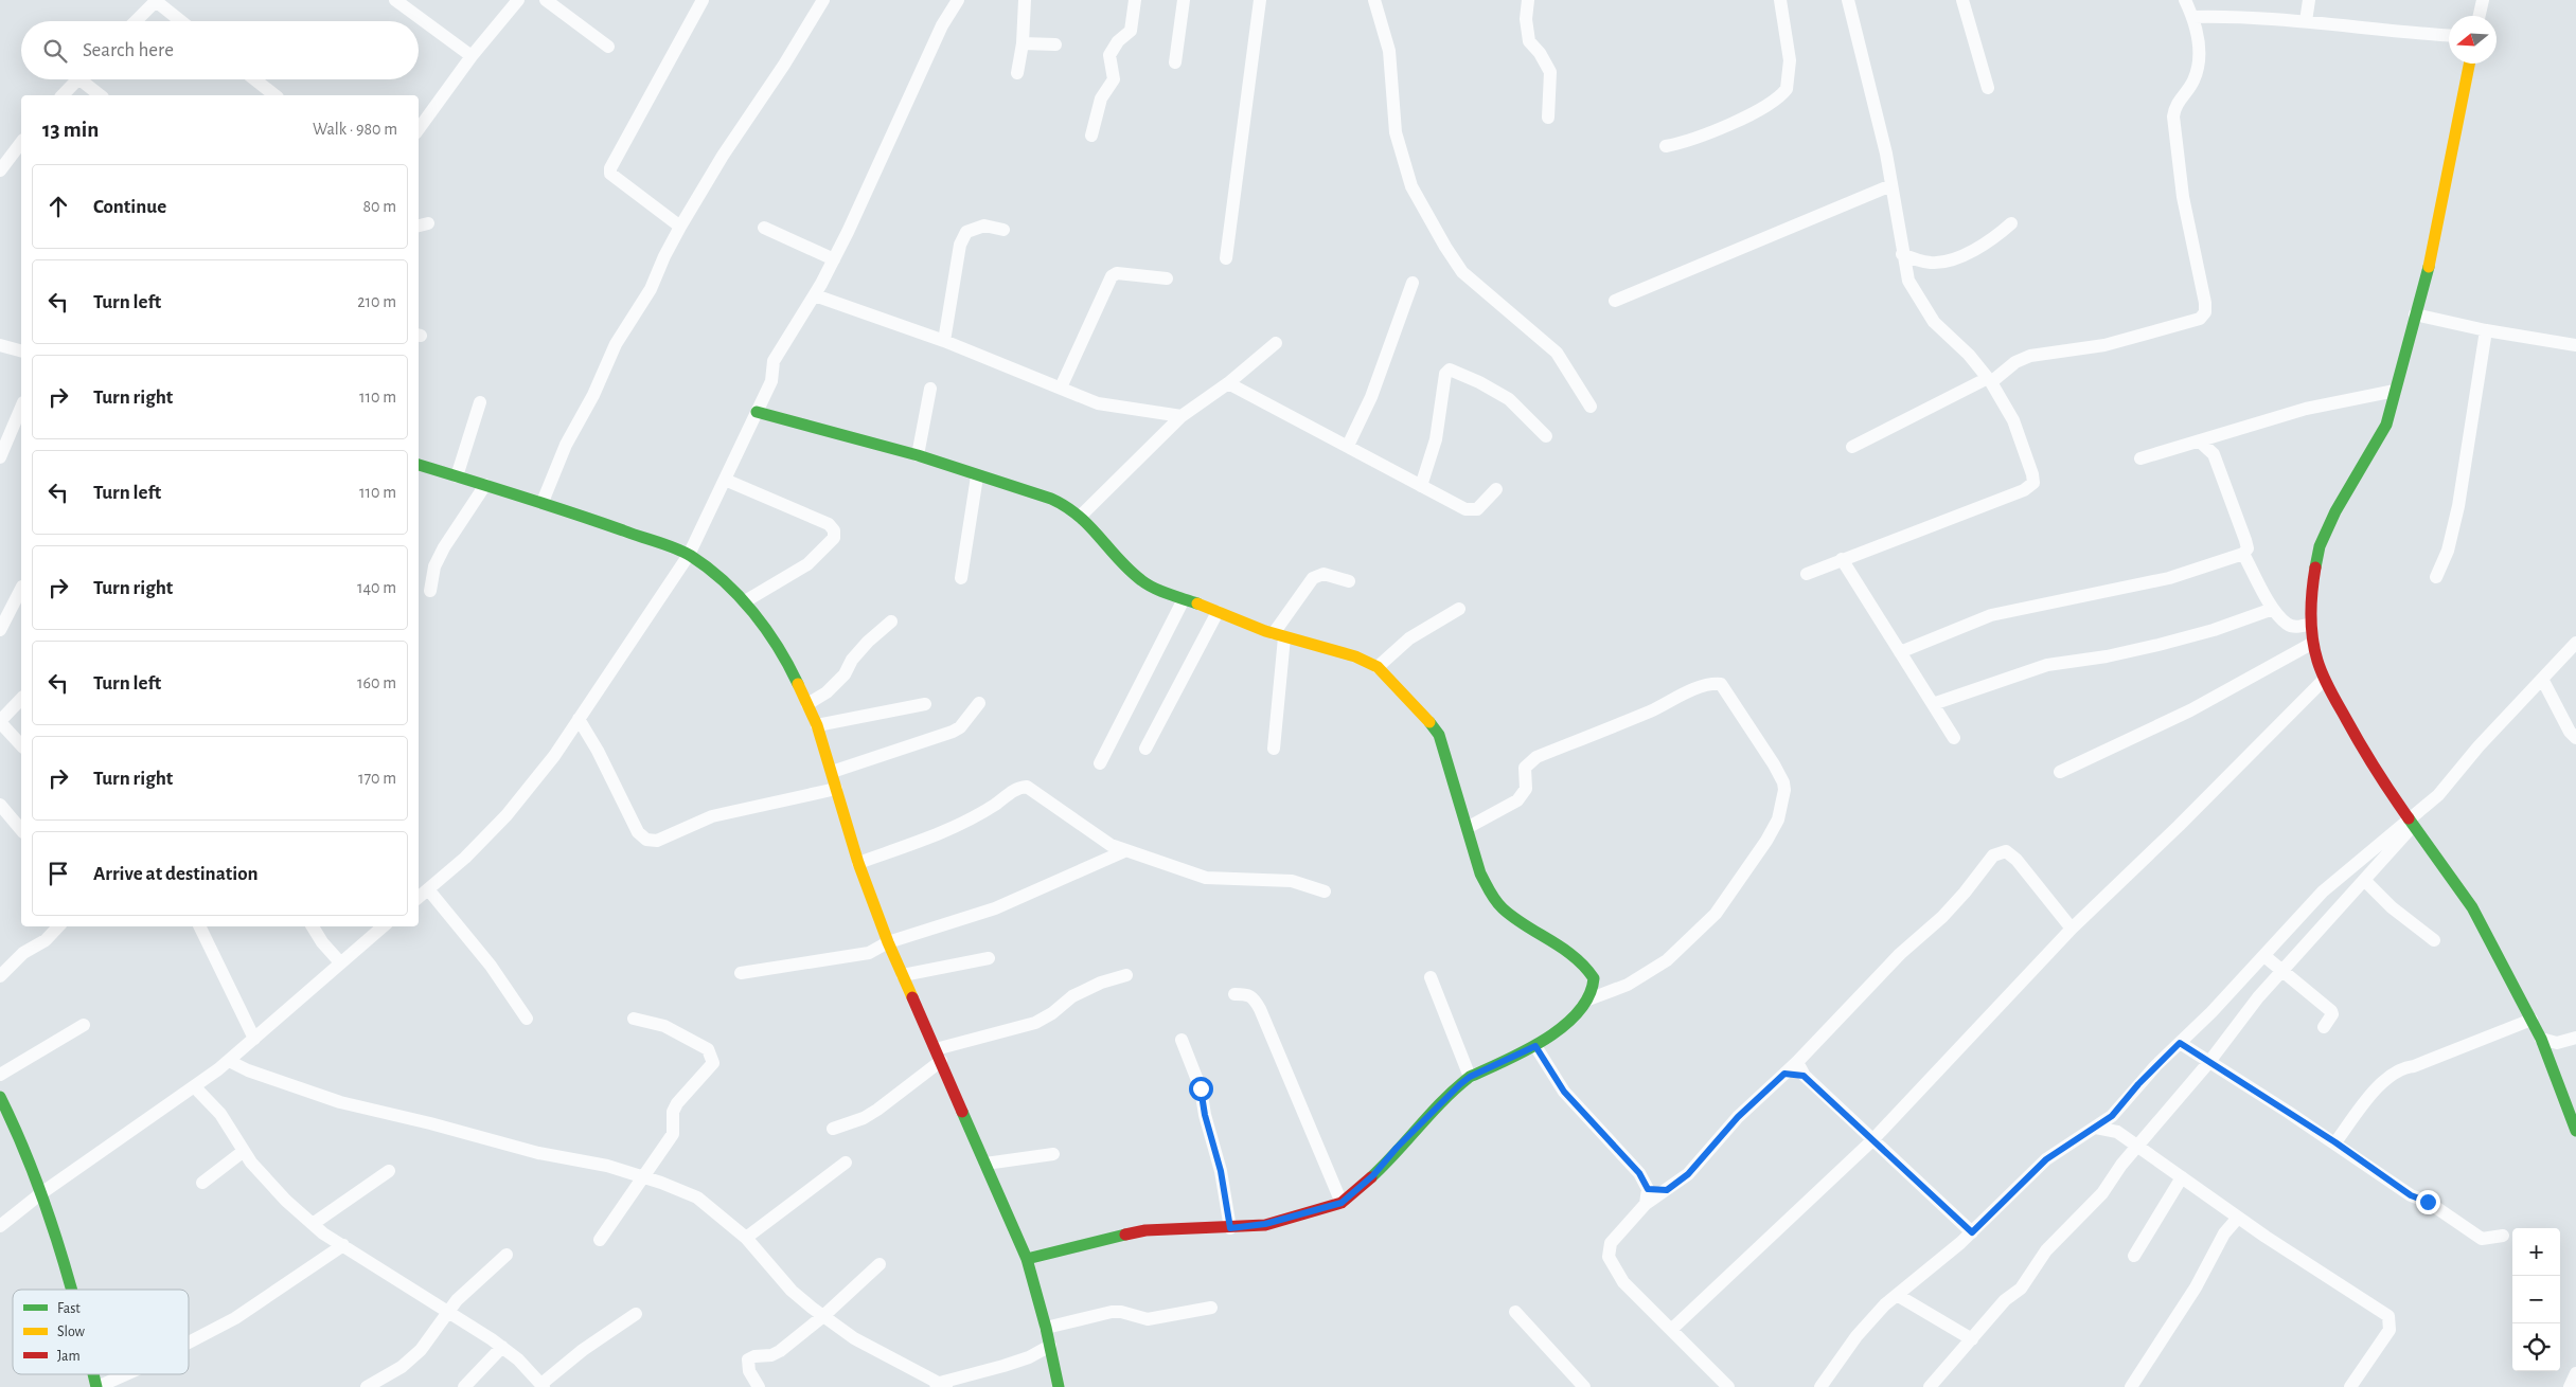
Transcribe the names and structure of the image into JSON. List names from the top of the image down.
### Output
{
  "legend": ["Fast", "Slow", "Jam"],
  "north": "left",
  "page": {
    "search": "Search here",
    "heading": ["13 min", "Walk · 980 m"],
    "list": [
      ["Continue", "80 m"],
      ["Turn left", "210 m"],
      ["Turn right", "110 m"],
      ["Turn left", "110 m"],
      ["Turn right", "140 m"],
      ["Turn left", "160 m"],
      ["Turn right", "170 m"],
      "Arrive at destination"
    ],
    "map_buttons": ["+", "−"]
  }
}
